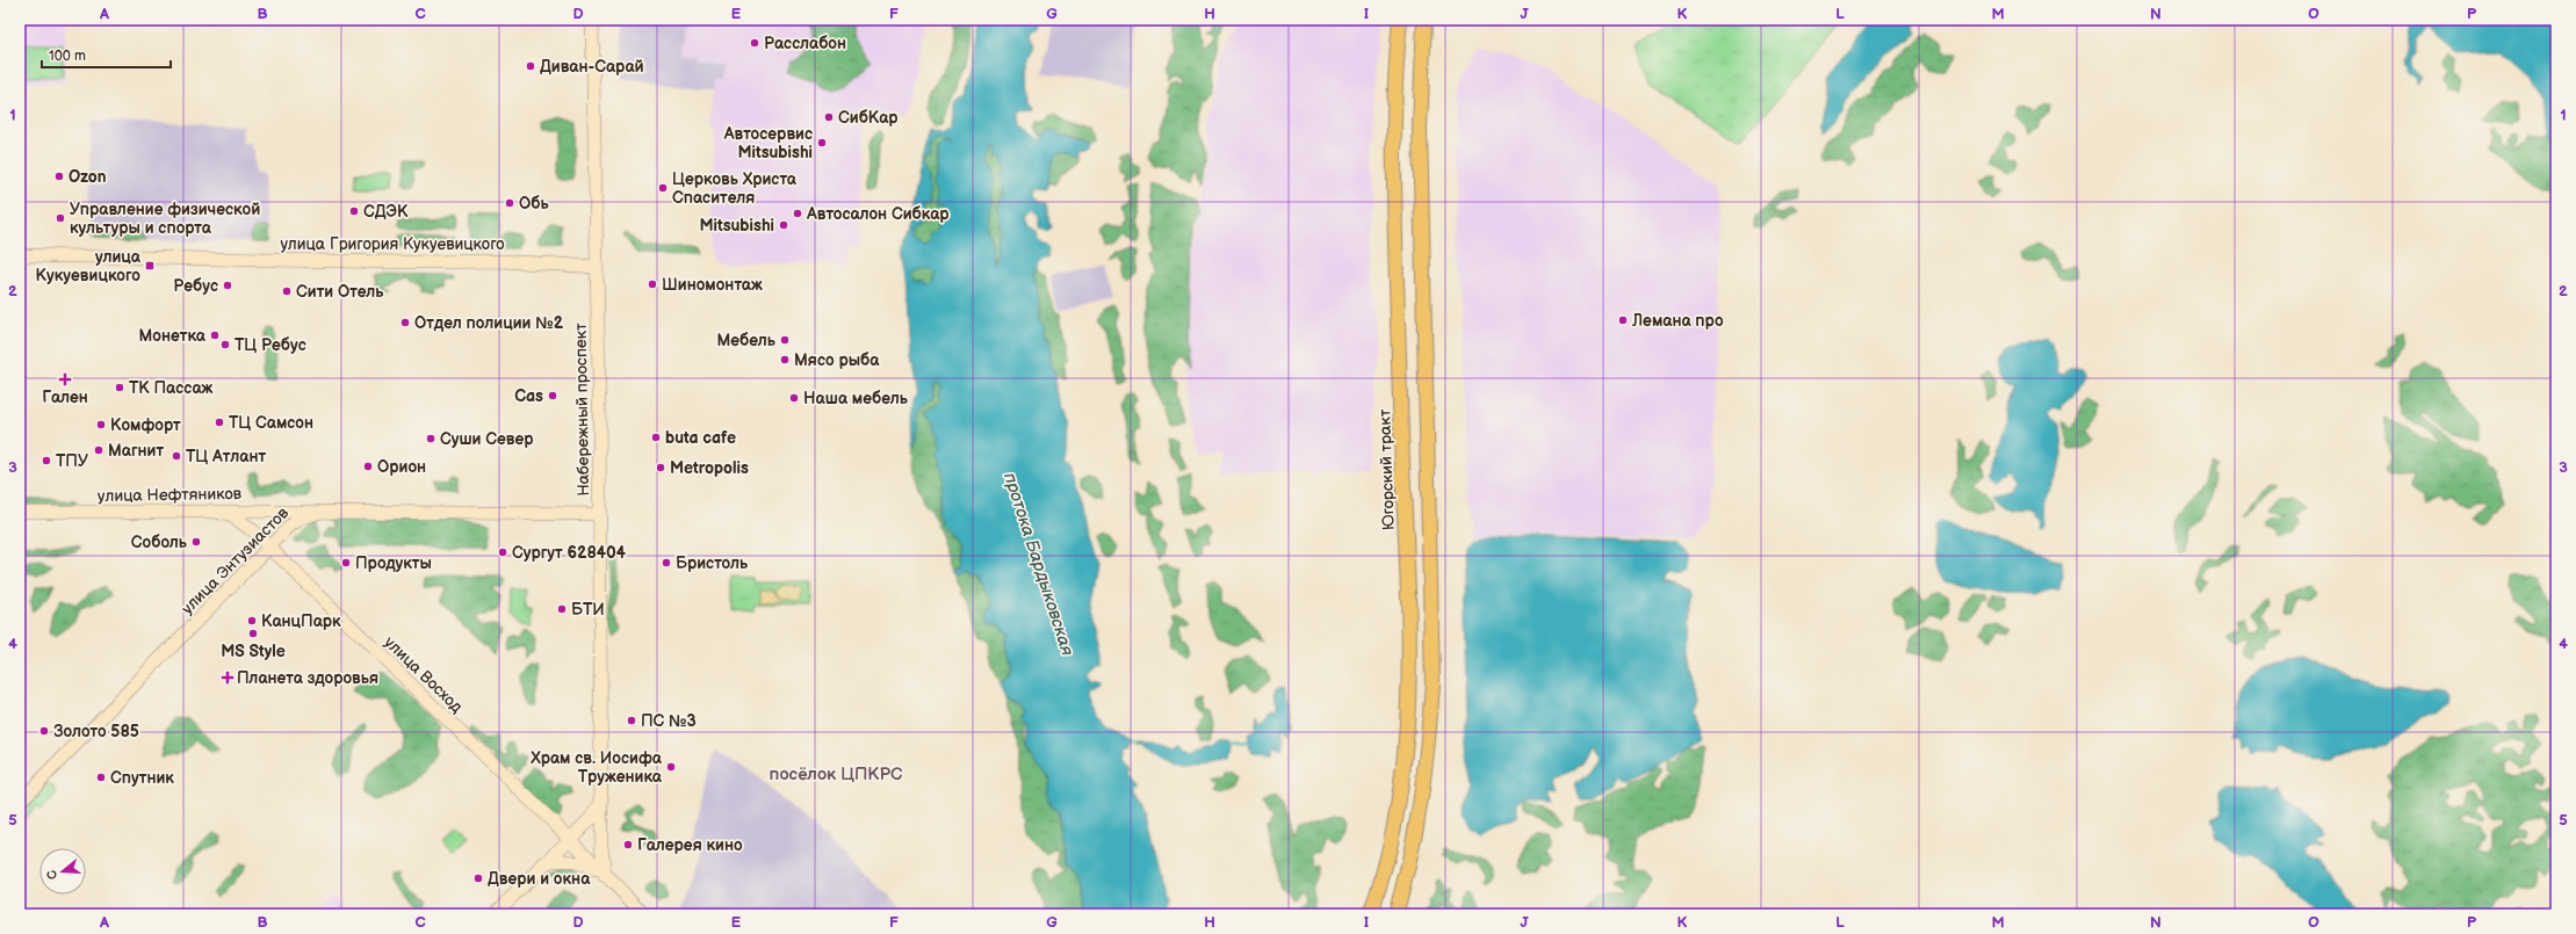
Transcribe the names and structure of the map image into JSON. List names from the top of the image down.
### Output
{
  "streets": {
    "main road": [
      "улица Григория Кукуевицкого",
      "Набережный проспект",
      "Югорский тракт",
      "улица Нефтяников",
      "улица Энтузиастов",
      "улица Восход"
    ]
  },
  "crossings": [
    ["улица Григория Кукуевицкого", "Набережный проспект"],
    ["Набережный проспект", "улица Энтузиастов"],
    ["Набережный проспект", "улица Восход"],
    ["улица Нефтяников", "улица Энтузиастов"],
    ["улица Нефтяников", "улица Восход"],
    ["улица Энтузиастов", "улица Восход"]
  ],
  "districts": ["посёлок ЦПКРС"],
  "water": ["протока Бардыковская"],
  "places": {
    "other": [
      "Расслабон",
      "Диван-Сарай",
      "СибКар",
      "Автосервис Mitsubishi",
      "Ozon",
      "Церковь Христа Спасителя",
      "Обь",
      "СДЭК",
      "Автосалон Сибкар",
      "Управление физической культуры и спорта",
      "Mitsubishi",
      "Шиномонтаж",
      "Ребус",
      "Сити Отель",
      "Лемана про",
      "Отдел полиции №2",
      "Монетка",
      "Мебель",
      "ТЦ Ребус",
      "Мясо рыба",
      "ТК Пассаж",
      "Cas",
      "Наша мебель",
      "ТЦ Самсон",
      "Комфорт",
      "buta cafe",
      "Суши Север",
      "Магнит",
      "ТЦ Атлант",
      "ТПУ",
      "Орион",
      "Metropolis",
      "Соболь",
      "Сургут 628404",
      "Продукты",
      "Бристоль",
      "БТИ",
      "КанцПарк",
      "MS Style",
      "ПС №3",
      "Золото 585",
      "Храм св. Иосифа Труженика",
      "Спутник",
      "Галерея кино",
      "Двери и окна"
    ],
    "transit": ["улица Кукуевицкого"],
    "health": ["Гален", "Планета здоровья"]
  },
  "scale_bar": "100 m",
  "north": "left",
  "grid": {
    "columns": [
      "A",
      "B",
      "C",
      "D",
      "E",
      "F",
      "G",
      "H",
      "I",
      "J",
      "K",
      "L",
      "M",
      "N",
      "O",
      "P"
    ],
    "rows": [
      "1",
      "2",
      "3",
      "4",
      "5"
    ]
  }
}
